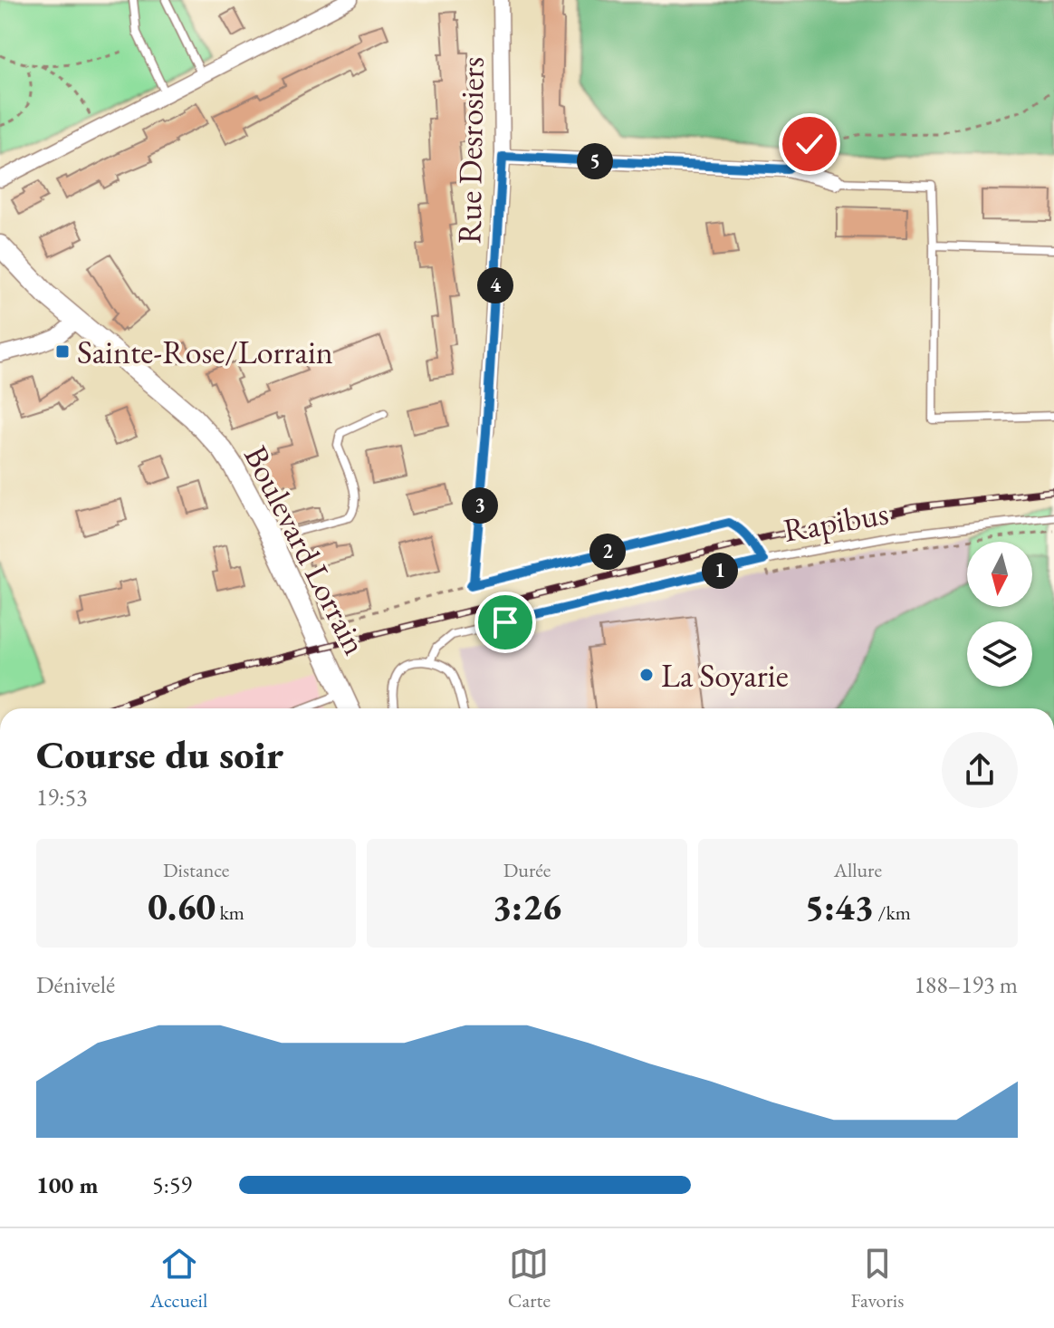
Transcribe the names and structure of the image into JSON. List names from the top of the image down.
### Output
{
  "streets": {
    "main road": ["Boulevard Lorrain"],
    "street": ["Rue Desrosiers"],
    "lane": ["Rapibus"]
  },
  "places": {
    "transit": ["Sainte-Rose/Lorrain"],
    "other": ["La Soyarie"]
  },
  "north": "bottom",
  "page": {
    "pins": [
      "5",
      "4",
      "3",
      "2",
      "1"
    ],
    "heading": ["Course du soir", "19:53"],
    "stats": [
      ["Distance", "0.60 km"],
      ["Durée", "3:26"],
      ["Allure", "5:43 /km"]
    ],
    "chart": ["Dénivelé", "188–193 m"],
    "list": [
      {
        "name": "100 m",
        "note": "5:59"
      }
    ],
    "tabs": ["Accueil", "Carte", "Favoris"]
  }
}
